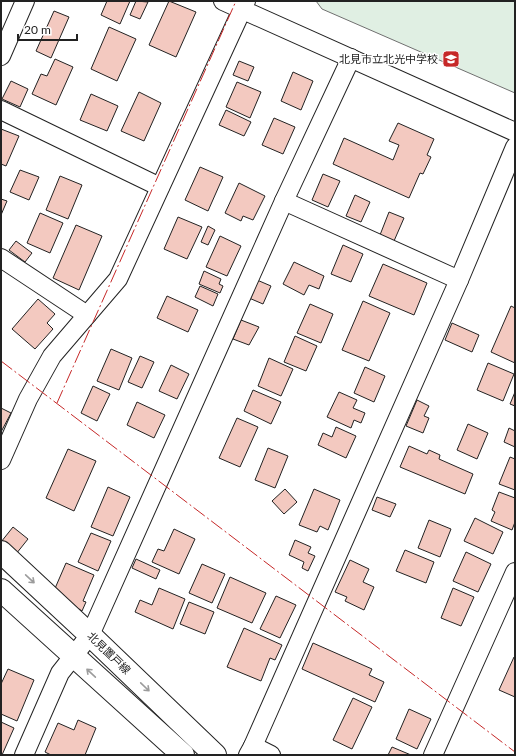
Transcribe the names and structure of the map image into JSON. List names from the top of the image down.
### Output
{
  "streets": {
    "main road": ["北見置戸線"]
  },
  "places": {
    "school or university": ["北見市立北光中学校"]
  },
  "scale_bar": "20 m"
}
